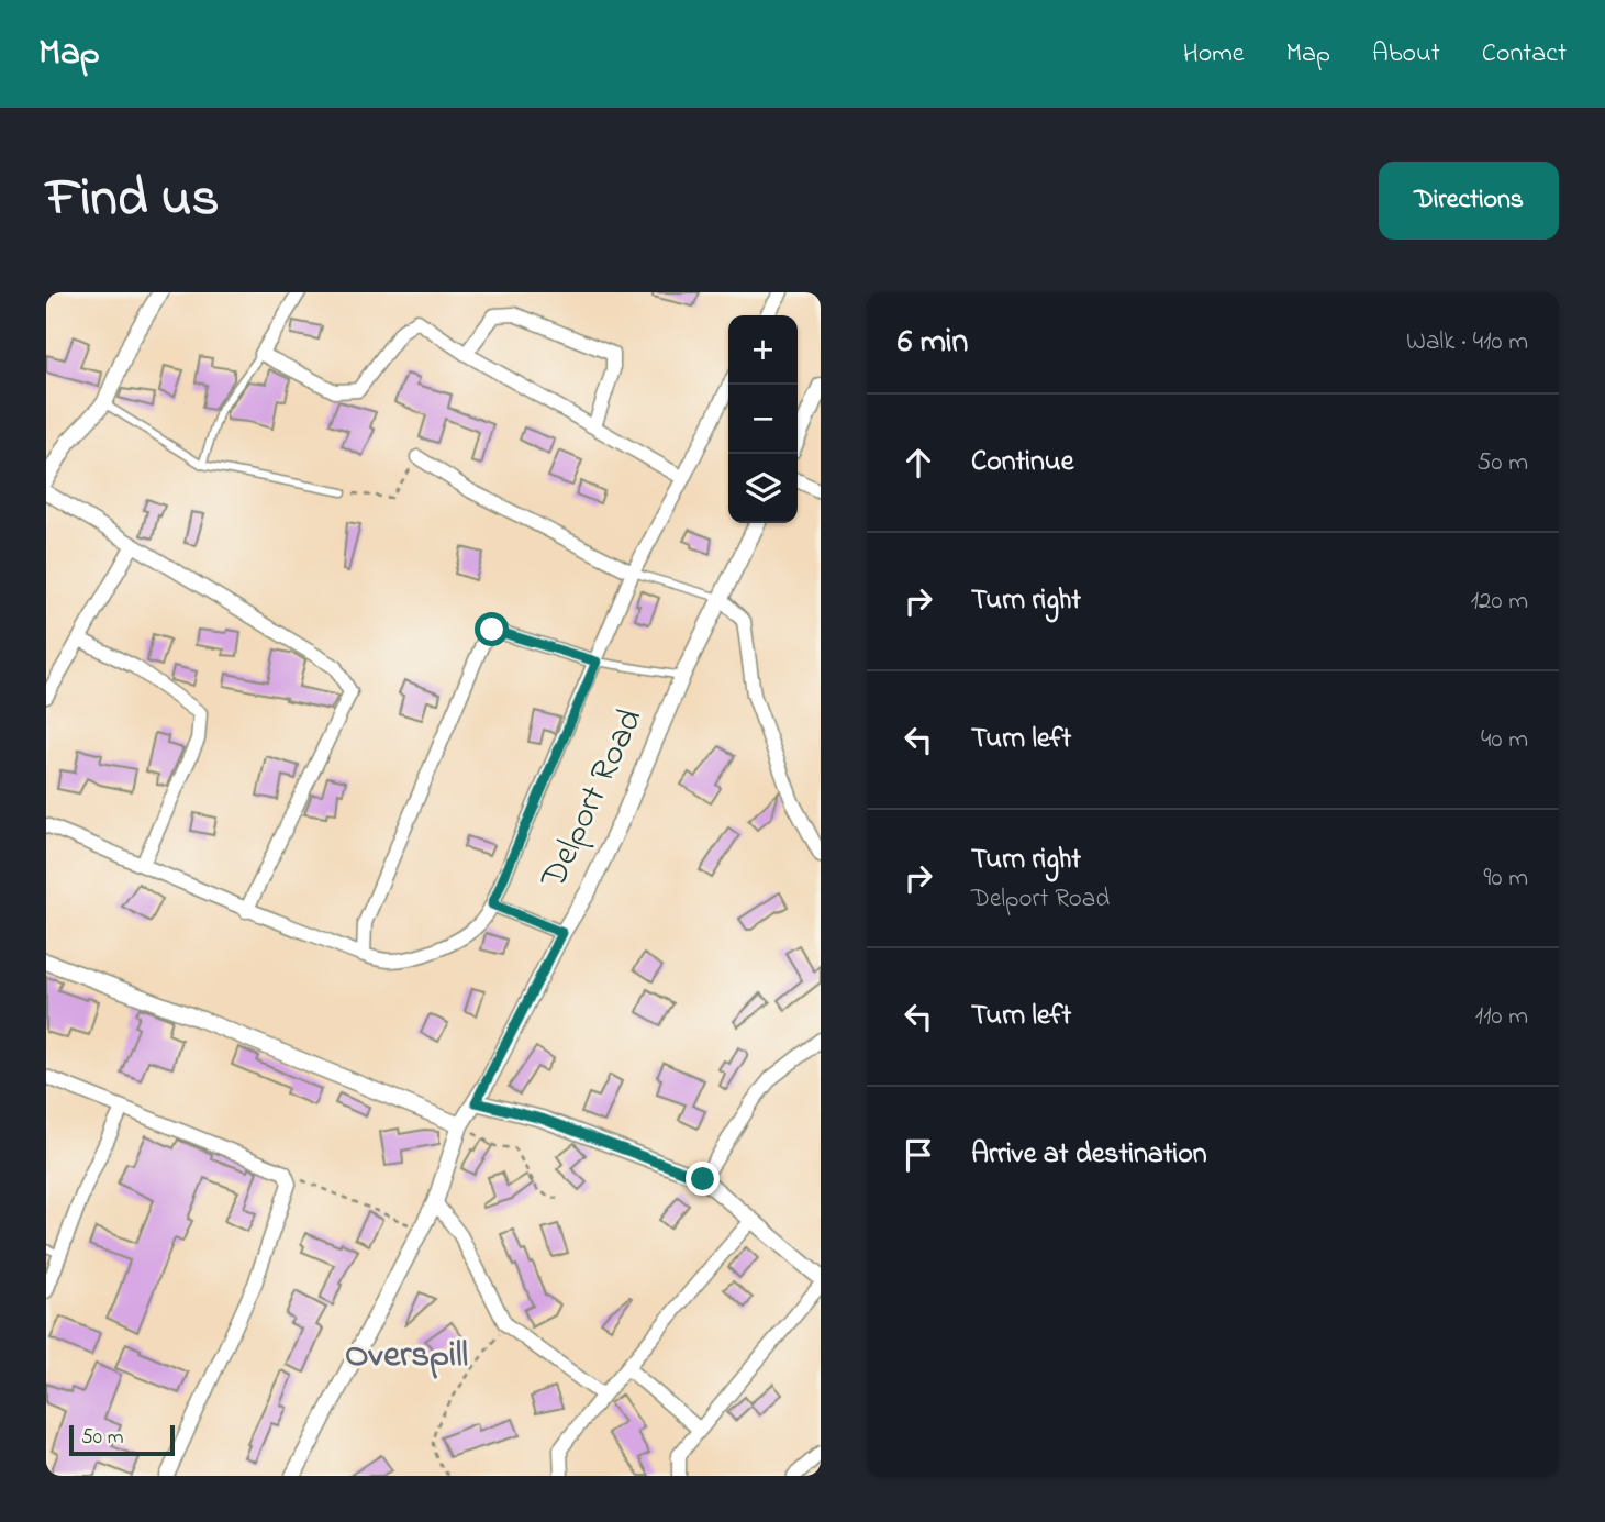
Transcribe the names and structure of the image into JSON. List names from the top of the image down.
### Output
{
  "streets": {
    "street": ["Delport Road"]
  },
  "districts": ["Overspill"],
  "scale_bar": "50 m",
  "page": {
    "header": "Map",
    "nav": [
      "Home",
      "Map",
      "About",
      "Contact"
    ],
    "title": "Find us",
    "buttons": "Directions",
    "heading": ["6 min", "Walk · 410 m"],
    "map_buttons": ["+", "−"],
    "list": [
      ["Continue", "50 m"],
      ["Turn right", "120 m"],
      ["Turn left", "40 m"],
      ["Turn right", "Delport Road", "90 m"],
      ["Turn left", "110 m"],
      "Arrive at destination"
    ],
    "scale": "50 m"
  }
}
